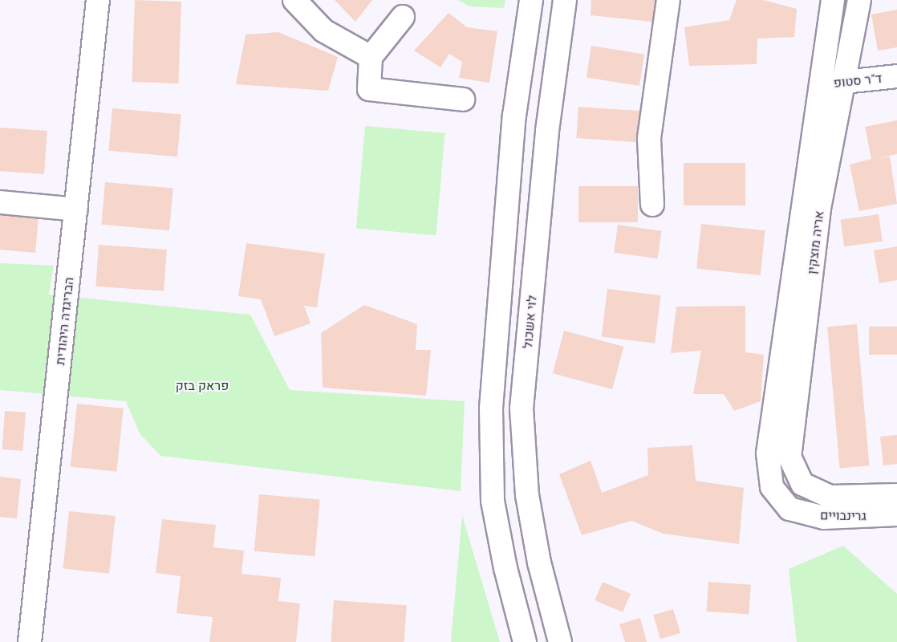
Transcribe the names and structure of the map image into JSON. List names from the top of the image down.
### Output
{
  "streets": {
    "street": [
      "ד\"ר סטופ",
      "אריה מוצקין",
      "הבריגדה היהודית",
      "לוי אשכול",
      "גרינבויים"
    ]
  },
  "crossings": [
    ["ד\"ר סטופ", "אריה מוצקין"],
    ["אריה מוצקין", "גרינבויים"]
  ],
  "parks": ["פראק בזק"]
}
